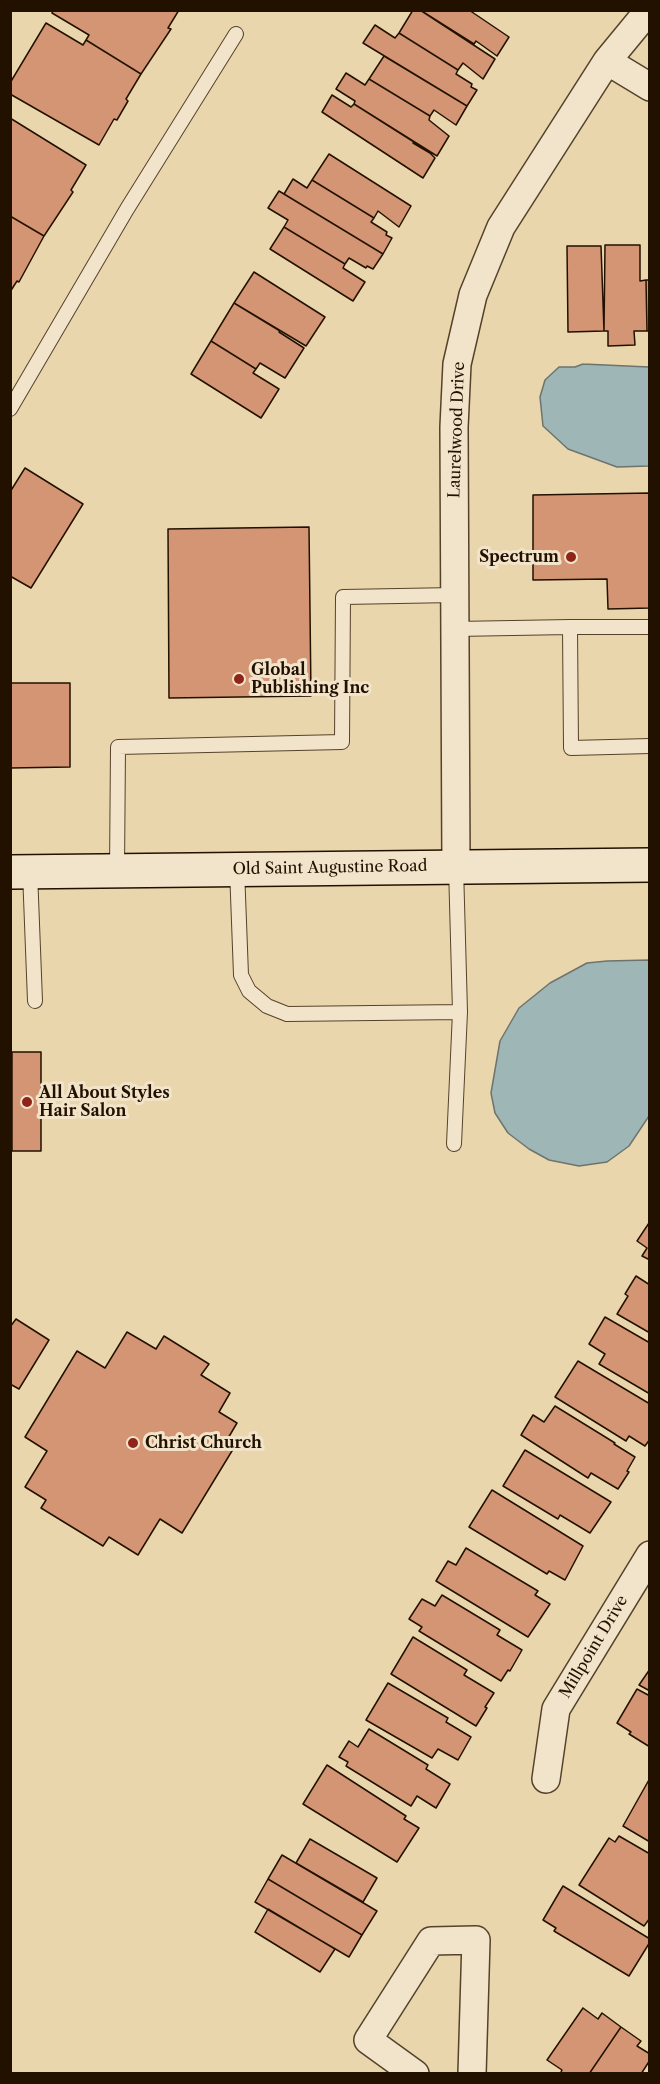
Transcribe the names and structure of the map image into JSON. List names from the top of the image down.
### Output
{
  "streets": {
    "main road": ["Old Saint Augustine Road"],
    "street": ["Laurelwood Drive", "Millpoint Drive"]
  },
  "crossings": [
    ["Laurelwood Drive", "Old Saint Augustine Road"]
  ],
  "places": [
    "Spectrum",
    "Global Publishing Inc",
    "All About Styles Hair Salon",
    "Christ Church"
  ]
}
